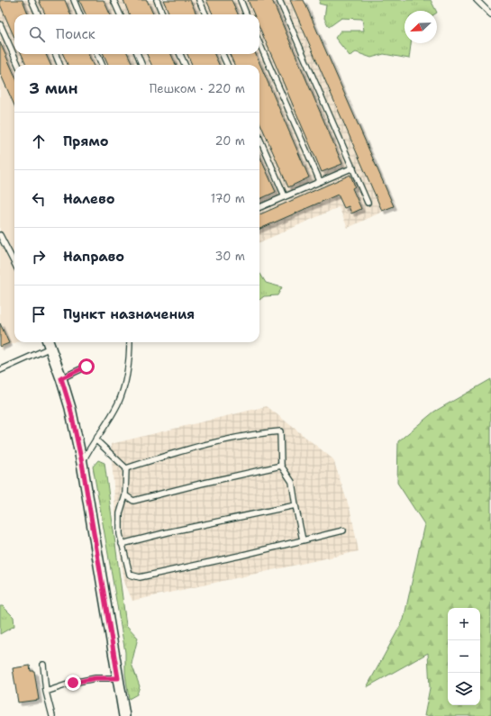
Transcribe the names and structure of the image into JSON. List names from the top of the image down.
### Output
{
  "north": "bottom left",
  "page": {
    "search": "Поиск",
    "heading": ["3 мин", "Пешком · 220 m"],
    "list": [
      ["Прямо", "20 m"],
      ["Налево", "170 m"],
      ["Направо", "30 m"],
      "Пункт назначения"
    ],
    "map_buttons": ["+", "−"]
  }
}
